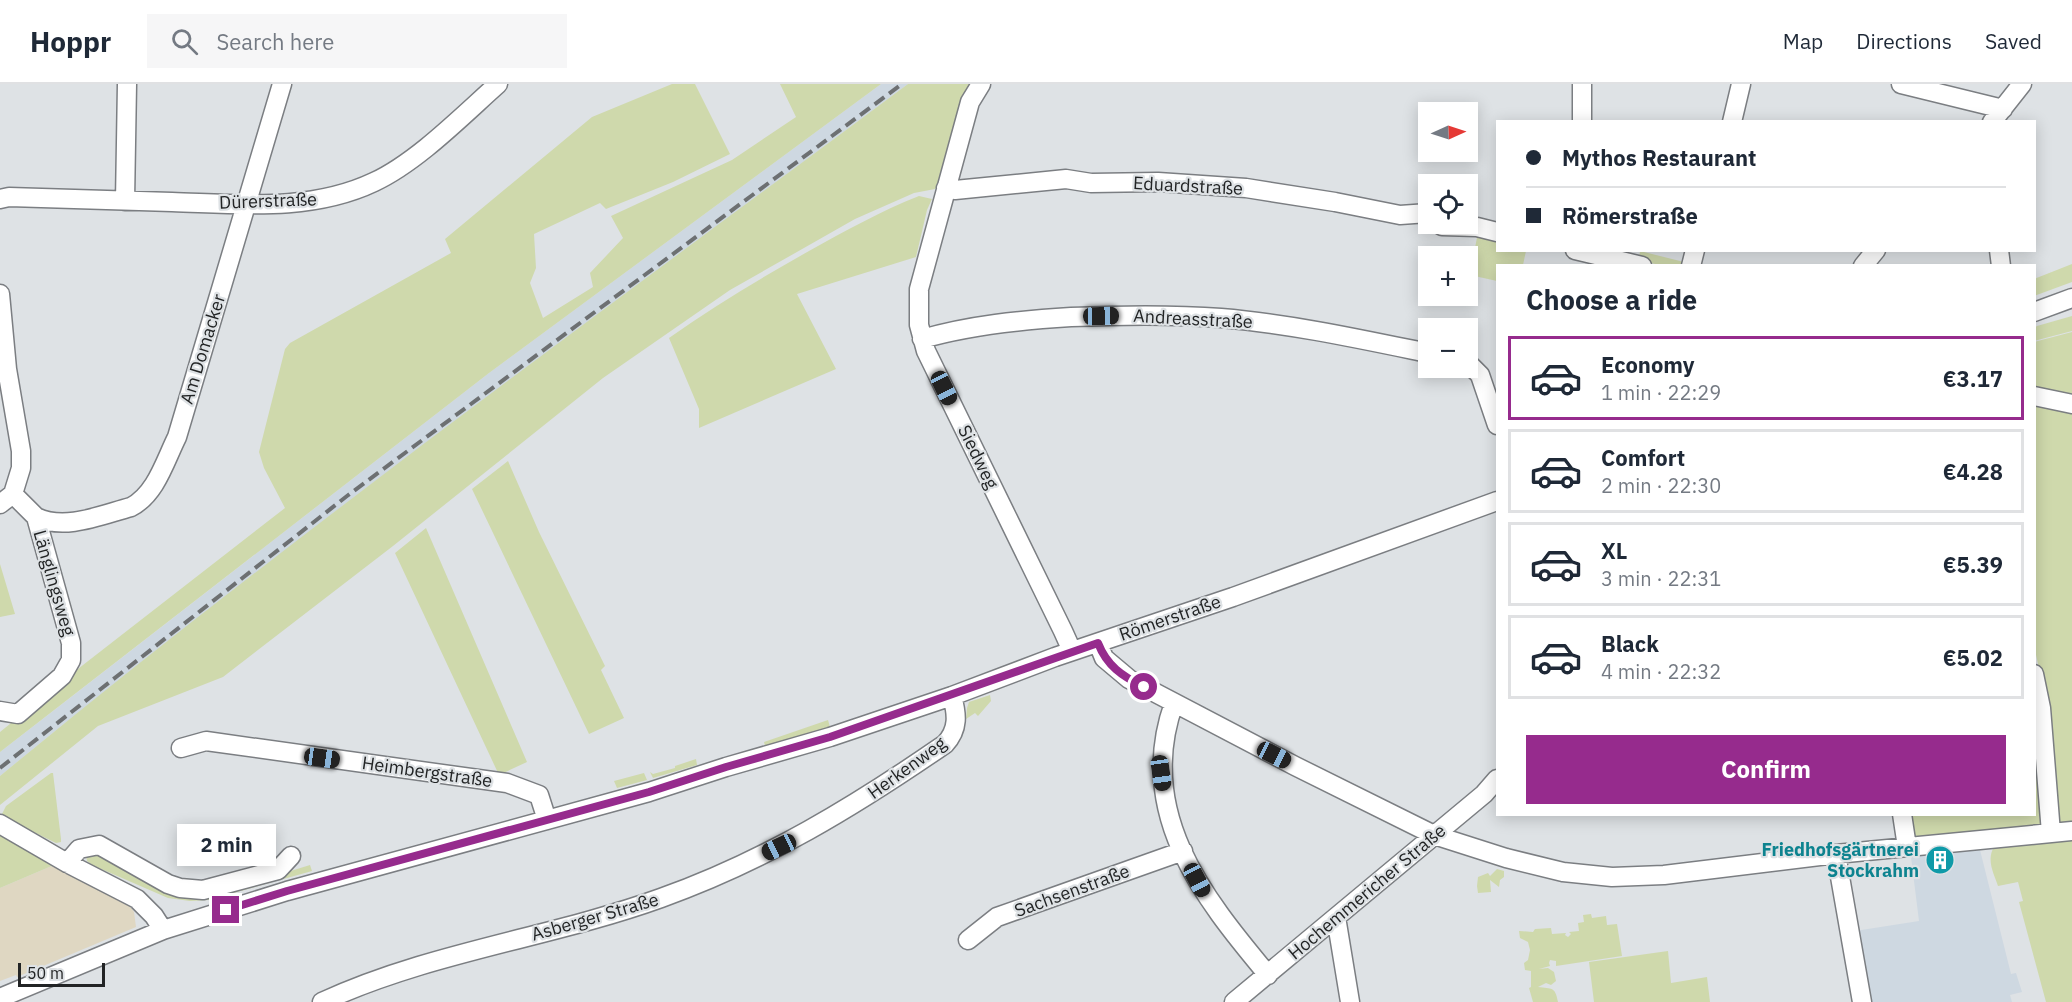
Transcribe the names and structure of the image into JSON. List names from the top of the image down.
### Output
{
  "streets": {
    "street": [
      "Eduardstraße",
      "Dürerstraße",
      "Andreasstraße",
      "Am Domacker",
      "Siedweg",
      "Länglingsweg",
      "Römerstraße",
      "Herkenweg",
      "Heimbergstraße",
      "Sachsenstraße",
      "Hochemmericher Straße",
      "Asberger Straße"
    ]
  },
  "crossings": [
    ["Eduardstraße", "Siedweg"],
    ["Dürerstraße", "Am Domacker"],
    ["Andreasstraße", "Siedweg"],
    ["Am Domacker", "Länglingsweg"],
    ["Siedweg", "Römerstraße"],
    ["Römerstraße", "Herkenweg"],
    ["Römerstraße", "Heimbergstraße"],
    ["Herkenweg", "Asberger Straße"]
  ],
  "places": {
    "building": ["Friedhofsgärtnerei Stockrahm"]
  },
  "scale_bar": "50 m",
  "north": "right",
  "page": {
    "header": "Hoppr",
    "search": "Search here",
    "nav": ["Map", "Directions", "Saved"],
    "map_buttons": ["+", "−"],
    "banner": ["Mythos Restaurant", "Römerstraße"],
    "heading": "Choose a ride",
    "list": [
      {
        "name": "Economy",
        "note": "1 min · 22:29",
        "value": "€3.17"
      },
      {
        "name": "Comfort",
        "note": "2 min · 22:30",
        "value": "€4.28"
      },
      {
        "name": "XL",
        "note": "3 min · 22:31",
        "value": "€5.39"
      },
      {
        "name": "Black",
        "note": "4 min · 22:32",
        "value": "€5.02"
      }
    ],
    "buttons": "Confirm",
    "bubble": "2 min",
    "scale": "50 m"
  }
}
